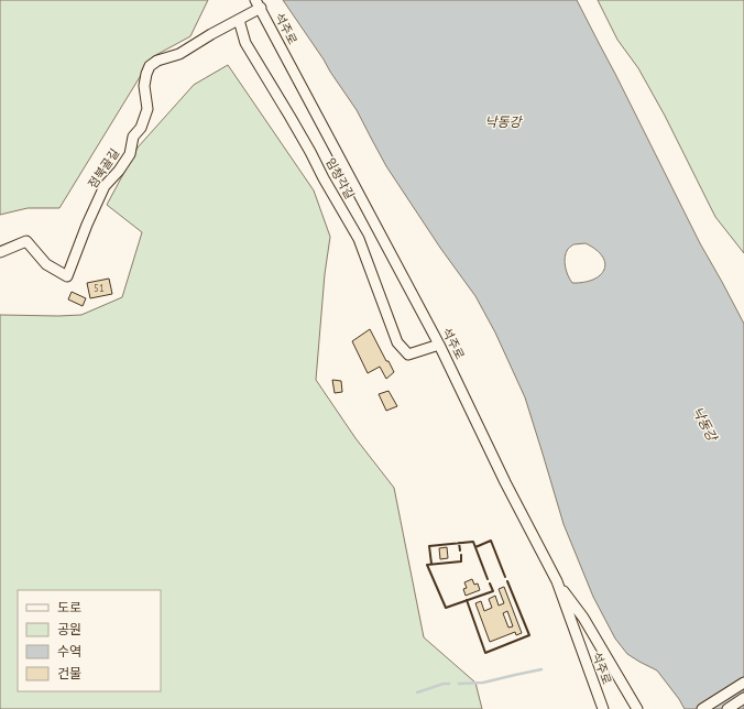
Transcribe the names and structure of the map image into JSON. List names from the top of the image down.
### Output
{
  "streets": {
    "street": ["석주로", "점북골길", "임청각길"]
  },
  "crossings": [
    ["석주로", "점북골길"],
    ["석주로", "임청각길"],
    ["점북골길", "임청각길"]
  ],
  "water": ["낙동강"],
  "house_numbers": ["51"],
  "legend": [
    "도로",
    "공원",
    "수역",
    "건물"
  ]
}
